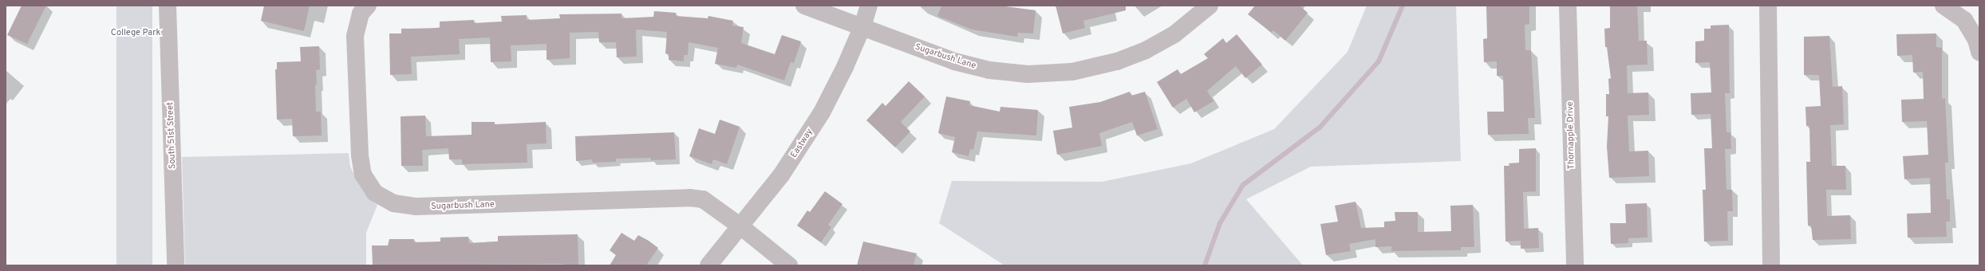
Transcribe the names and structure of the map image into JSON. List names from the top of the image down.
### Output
{
  "streets": {
    "street": [
      "Sugarbush Lane",
      "South 51st Street",
      "Thornapple Drive",
      "Eastway"
    ]
  },
  "crossings": [
    ["Sugarbush Lane", "Eastway"]
  ],
  "parks": ["College Park"]
}
